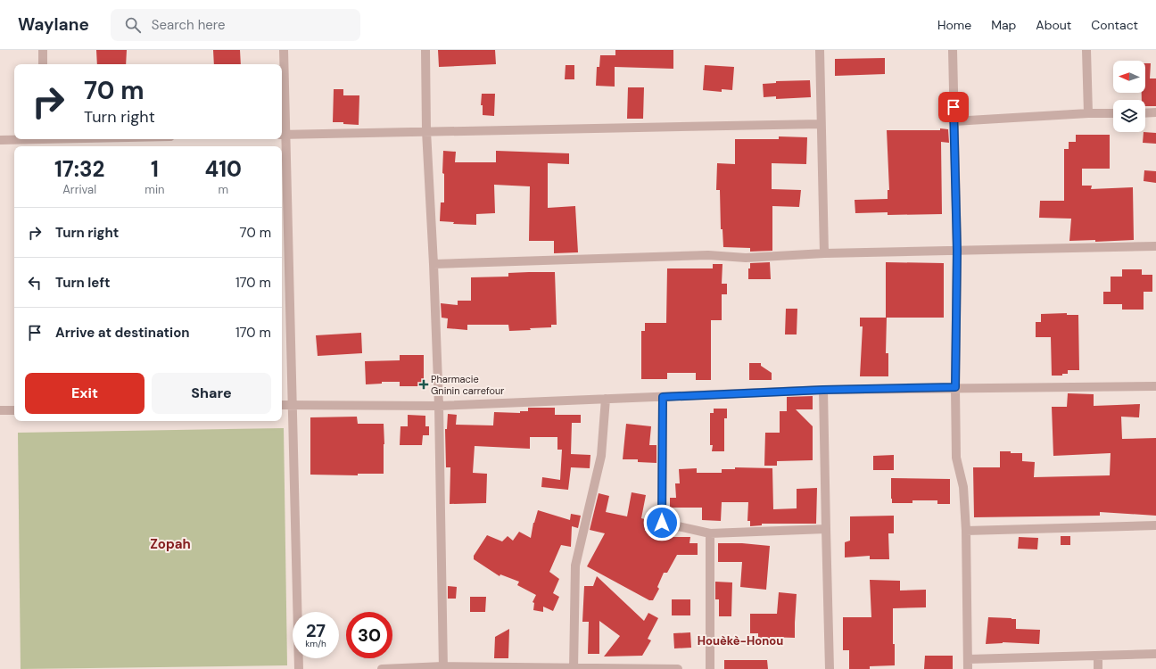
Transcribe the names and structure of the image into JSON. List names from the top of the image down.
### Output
{
  "districts": ["Zopah", "Houèkè-Honou"],
  "places": {
    "health": ["Pharmacie Gninin carrefour"]
  },
  "north": "left",
  "page": {
    "header": "Waylane",
    "search": "Search here",
    "nav": [
      "Home",
      "Map",
      "About",
      "Contact"
    ],
    "turn": ["70 m", "Turn right"],
    "eta": [
      "17:32",
      "Arrival",
      "1",
      "min",
      "410",
      "m"
    ],
    "list": [
      {
        "name": "Turn right",
        "value": "70 m"
      },
      {
        "name": "Turn left",
        "value": "170 m"
      },
      {
        "name": "Arrive at destination",
        "value": "170 m"
      }
    ],
    "buttons": ["Exit", "Share"],
    "speed": "27 km/h",
    "limit": "30"
  }
}
